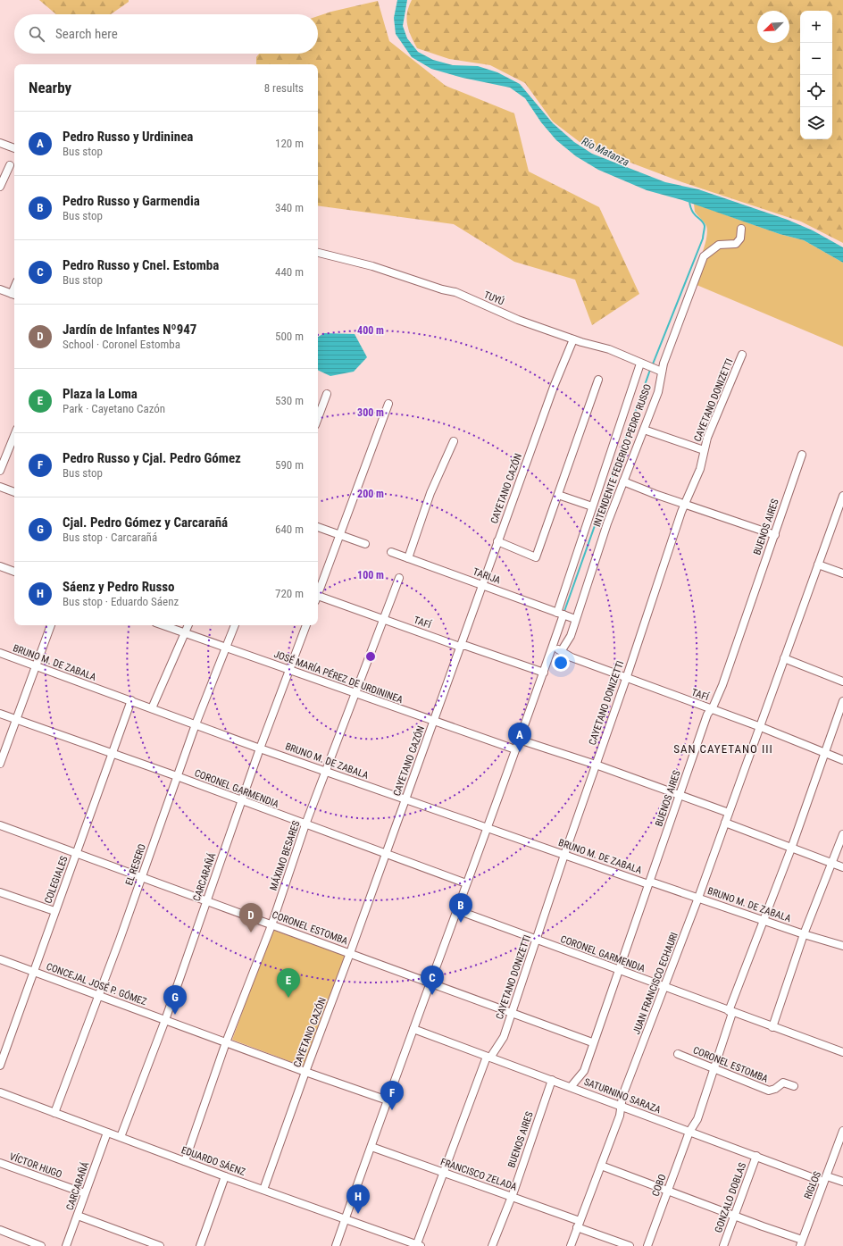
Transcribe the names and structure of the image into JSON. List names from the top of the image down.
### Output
{
  "streets": {
    "street": [
      "TUYÚ",
      "CAYETANO DONIZETTI",
      "INTENDENTE FEDERICO PEDRO RUSSO",
      "CAYETANO CAZÓN",
      "BUENOS AIRES",
      "TARIJA",
      "TAFÍ",
      "BRUNO M. DE ZABALA",
      "JOSÉ MARÍA PÉREZ DE URDININEA",
      "CORONEL GARMENDIA",
      "MÁXIMO BESARES",
      "EL RESERO",
      "CARCARAÑÁ",
      "COLEGIALES",
      "CORONEL ESTOMBA",
      "JUAN FRANCISCO ECHAURI",
      "CONCEJAL JOSÉ P. GÓMEZ",
      "SATURNINO SARAZA",
      "EDUARDO SÁENZ",
      "VÍCTOR HUGO",
      "FRANCISCO ZELADA",
      "COBO",
      "RIGLOS",
      "GONZALO DOBLAS"
    ]
  },
  "crossings": [
    ["TUYÚ", "INTENDENTE FEDERICO PEDRO RUSSO"],
    ["TUYÚ", "CAYETANO CAZÓN"],
    ["CAYETANO DONIZETTI", "TAFÍ"],
    ["CAYETANO DONIZETTI", "BRUNO M. DE ZABALA"],
    ["CAYETANO DONIZETTI", "CORONEL GARMENDIA"],
    ["CAYETANO DONIZETTI", "CORONEL ESTOMBA"],
    ["CAYETANO DONIZETTI", "SATURNINO SARAZA"],
    ["CAYETANO DONIZETTI", "EDUARDO SÁENZ"],
    ["CAYETANO DONIZETTI", "FRANCISCO ZELADA"],
    ["INTENDENTE FEDERICO PEDRO RUSSO", "TARIJA"],
    ["INTENDENTE FEDERICO PEDRO RUSSO", "TAFÍ"],
    ["CAYETANO CAZÓN", "TARIJA"],
    ["CAYETANO CAZÓN", "TAFÍ"],
    ["CAYETANO CAZÓN", "BRUNO M. DE ZABALA"],
    ["CAYETANO CAZÓN", "JOSÉ MARÍA PÉREZ DE URDININEA"],
    ["CAYETANO CAZÓN", "CORONEL GARMENDIA"],
    ["CAYETANO CAZÓN", "CORONEL ESTOMBA"],
    ["CAYETANO CAZÓN", "CONCEJAL JOSÉ P. GÓMEZ"],
    ["CAYETANO CAZÓN", "EDUARDO SÁENZ"],
    ["BUENOS AIRES", "TAFÍ"],
    ["BUENOS AIRES", "BRUNO M. DE ZABALA"],
    ["BUENOS AIRES", "CORONEL GARMENDIA"],
    ["BUENOS AIRES", "CORONEL ESTOMBA"],
    ["BUENOS AIRES", "SATURNINO SARAZA"],
    ["BUENOS AIRES", "FRANCISCO ZELADA"],
    ["TAFÍ", "MÁXIMO BESARES"],
    ["TAFÍ", "JUAN FRANCISCO ECHAURI"],
    ["TAFÍ", "COBO"],
    ["BRUNO M. DE ZABALA", "MÁXIMO BESARES"],
    ["BRUNO M. DE ZABALA", "EL RESERO"],
    ["BRUNO M. DE ZABALA", "CARCARAÑÁ"],
    ["BRUNO M. DE ZABALA", "COLEGIALES"],
    ["BRUNO M. DE ZABALA", "JUAN FRANCISCO ECHAURI"],
    ["BRUNO M. DE ZABALA", "COBO"],
    ["JOSÉ MARÍA PÉREZ DE URDININEA", "MÁXIMO BESARES"],
    ["JOSÉ MARÍA PÉREZ DE URDININEA", "EL RESERO"],
    ["JOSÉ MARÍA PÉREZ DE URDININEA", "CARCARAÑÁ"],
    ["CORONEL GARMENDIA", "MÁXIMO BESARES"],
    ["CORONEL GARMENDIA", "EL RESERO"],
    ["CORONEL GARMENDIA", "CARCARAÑÁ"],
    ["CORONEL GARMENDIA", "COLEGIALES"],
    ["CORONEL GARMENDIA", "JUAN FRANCISCO ECHAURI"],
    ["CORONEL GARMENDIA", "COBO"],
    ["MÁXIMO BESARES", "CORONEL ESTOMBA"],
    ["MÁXIMO BESARES", "CONCEJAL JOSÉ P. GÓMEZ"],
    ["MÁXIMO BESARES", "EDUARDO SÁENZ"],
    ["EL RESERO", "CORONEL ESTOMBA"],
    ["EL RESERO", "CONCEJAL JOSÉ P. GÓMEZ"],
    ["EL RESERO", "EDUARDO SÁENZ"],
    ["CARCARAÑÁ", "CORONEL ESTOMBA"],
    ["CARCARAÑÁ", "CONCEJAL JOSÉ P. GÓMEZ"],
    ["CARCARAÑÁ", "EDUARDO SÁENZ"],
    ["CARCARAÑÁ", "VÍCTOR HUGO"],
    ["COLEGIALES", "CORONEL ESTOMBA"],
    ["COLEGIALES", "CONCEJAL JOSÉ P. GÓMEZ"],
    ["CORONEL ESTOMBA", "COBO"],
    ["JUAN FRANCISCO ECHAURI", "SATURNINO SARAZA"],
    ["JUAN FRANCISCO ECHAURI", "FRANCISCO ZELADA"],
    ["SATURNINO SARAZA", "COBO"],
    ["SATURNINO SARAZA", "RIGLOS"],
    ["SATURNINO SARAZA", "GONZALO DOBLAS"]
  ],
  "districts": ["SAN CAYETANO III"],
  "water": ["Río Matanza"],
  "north": "bottom left",
  "page": {
    "map_buttons": ["+", "−"],
    "search": "Search here",
    "heading": ["Nearby", "8 results"],
    "list": [
      {
        "mark": "A",
        "name": "Pedro Russo y Urdininea",
        "note": "Bus stop",
        "value": "120 m"
      },
      {
        "mark": "B",
        "name": "Pedro Russo y Garmendia",
        "note": "Bus stop",
        "value": "340 m"
      },
      {
        "mark": "C",
        "name": "Pedro Russo y Cnel. Estomba",
        "note": "Bus stop",
        "value": "440 m"
      },
      {
        "mark": "D",
        "name": "Jardín de Infantes Nº947",
        "note": "School · Coronel Estomba",
        "value": "500 m"
      },
      {
        "mark": "E",
        "name": "Plaza la Loma",
        "note": "Park · Cayetano Cazón",
        "value": "530 m"
      },
      {
        "mark": "F",
        "name": "Pedro Russo y Cjal. Pedro Gómez",
        "note": "Bus stop",
        "value": "590 m"
      },
      {
        "mark": "G",
        "name": "Cjal. Pedro Gómez y Carcarañá",
        "note": "Bus stop · Carcarañá",
        "value": "640 m"
      },
      {
        "mark": "H",
        "name": "Sáenz y Pedro Russo",
        "note": "Bus stop · Eduardo Sáenz",
        "value": "720 m"
      }
    ],
    "pins": [
      "A",
      "B",
      "D",
      "C",
      "E",
      "G",
      "F",
      "H"
    ]
  },
  "rings": [
    "400 m",
    "300 m",
    "200 m",
    "100 m"
  ]
}
